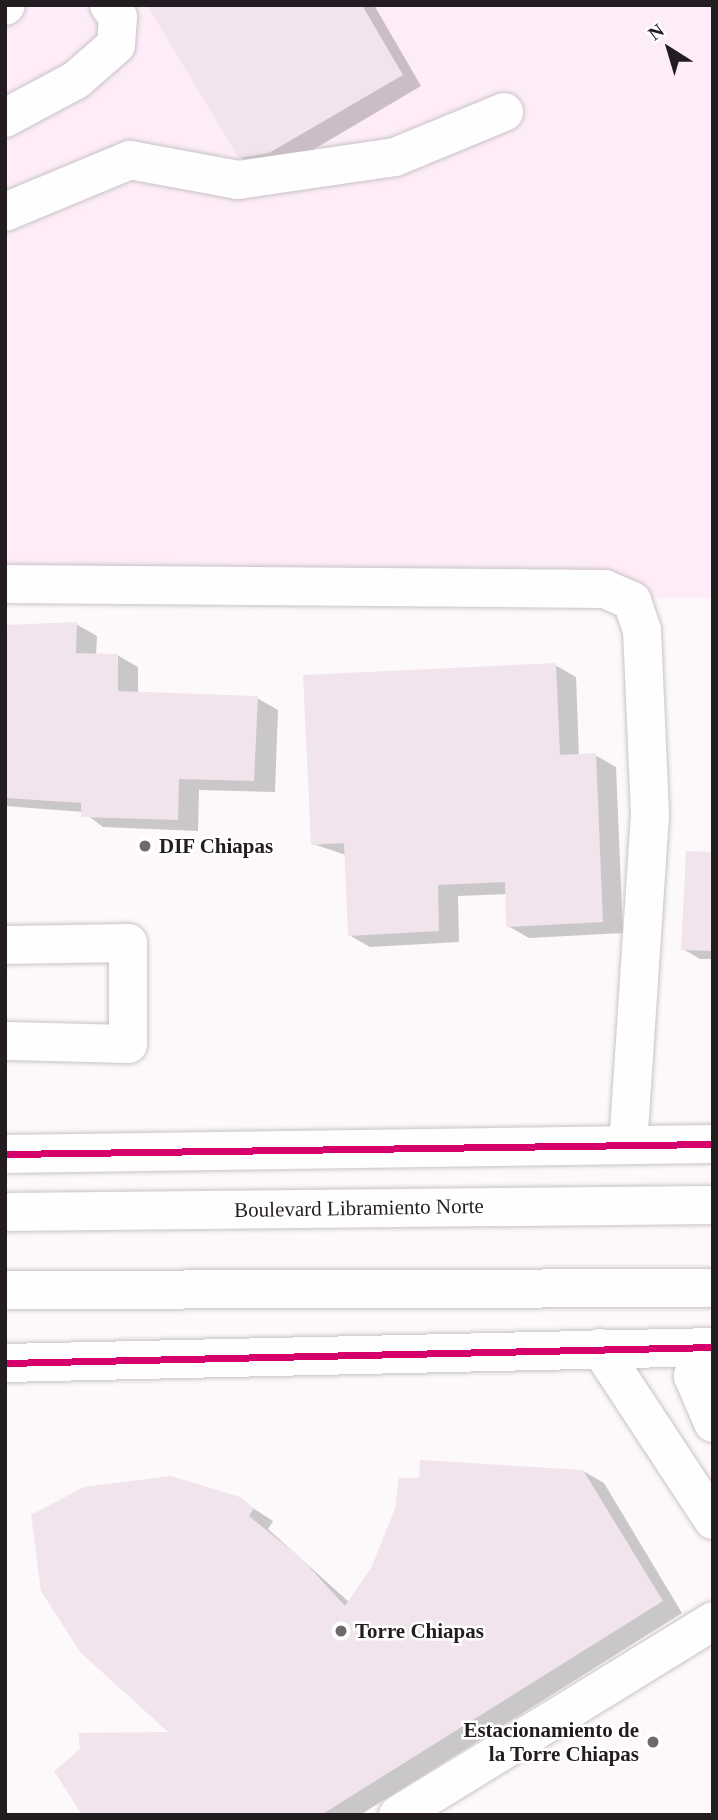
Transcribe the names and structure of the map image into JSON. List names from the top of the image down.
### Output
{
  "streets": {
    "main road": ["Boulevard Libramiento Norte"]
  },
  "places": ["DIF Chiapas", "Torre Chiapas", "Estacionamiento de la Torre Chiapas"],
  "north": "top left"
}
